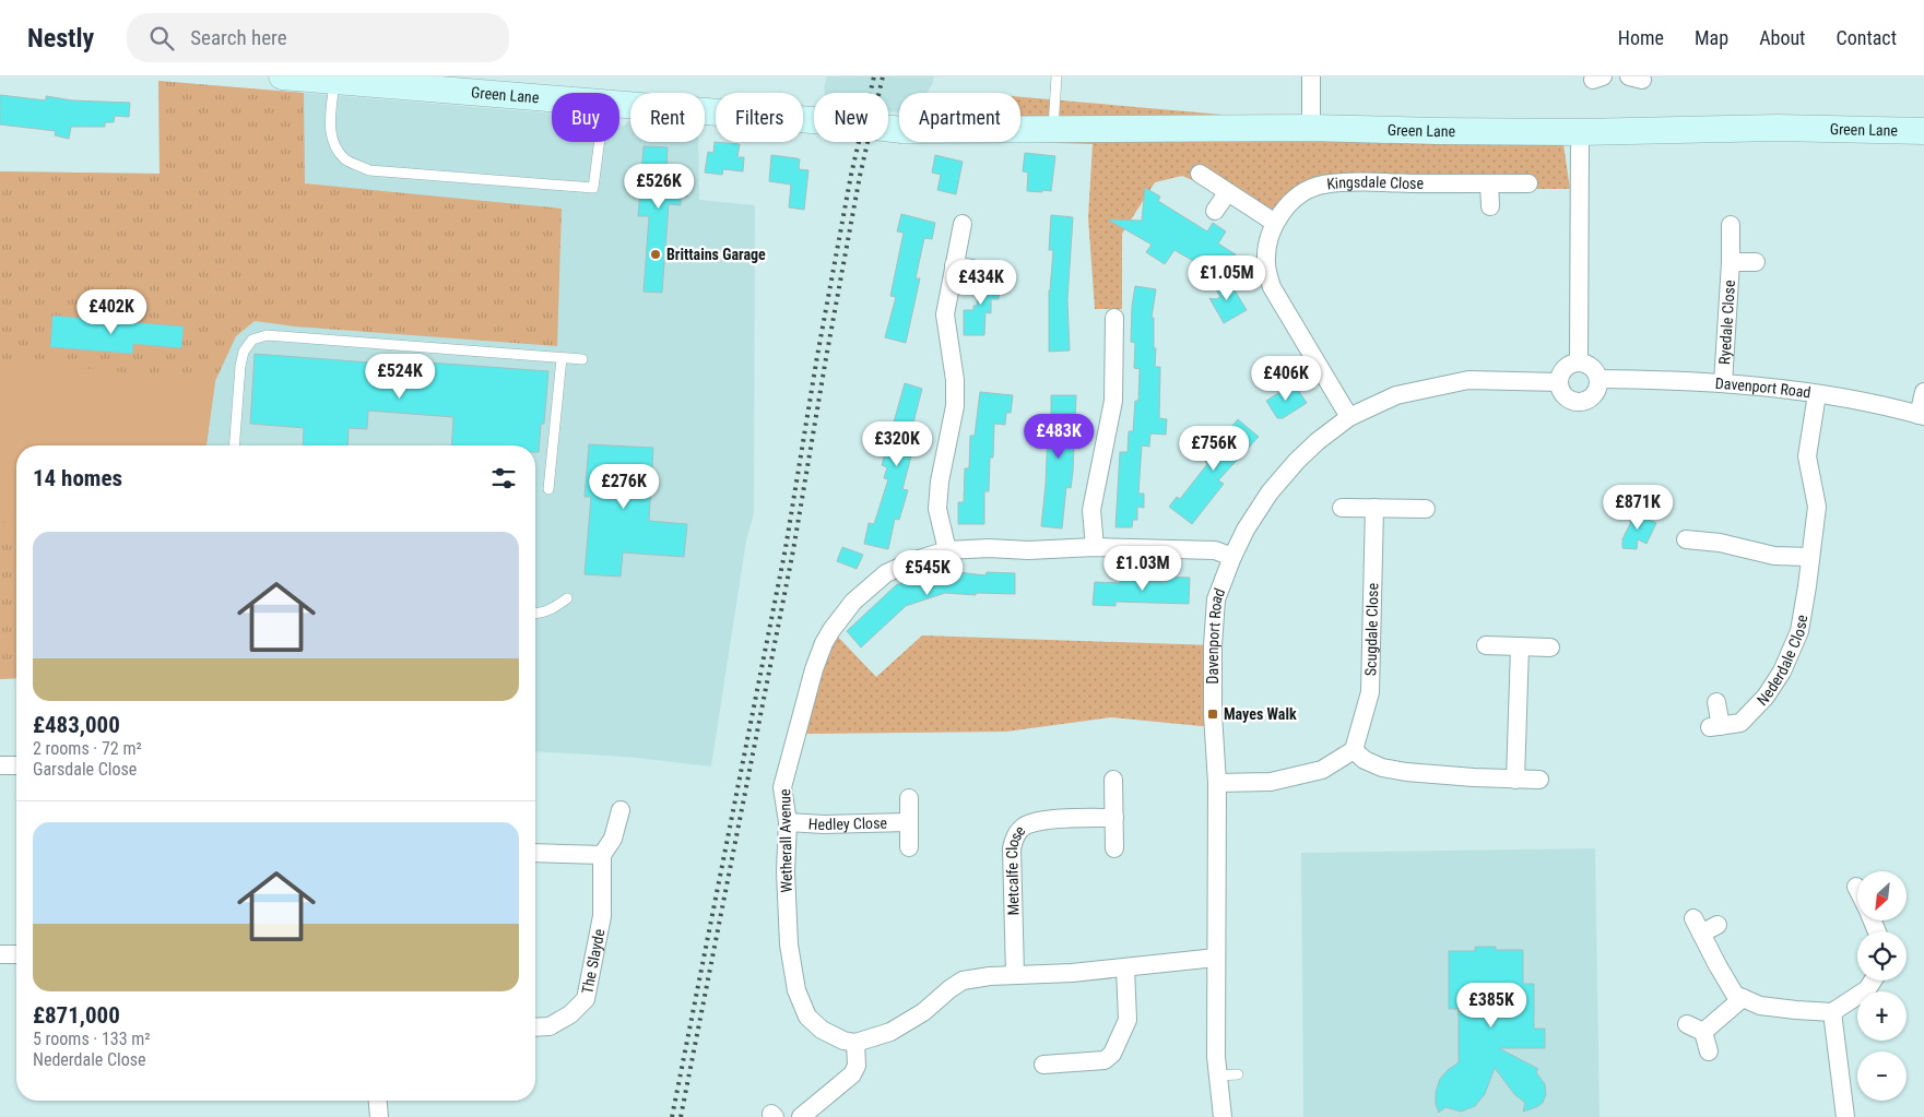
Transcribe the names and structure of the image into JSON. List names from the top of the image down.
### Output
{
  "streets": {
    "main road": ["Green Lane"],
    "street": [
      "Kingsdale Close",
      "Ryedale Close",
      "Davenport Road",
      "Scugdale Close",
      "Nederdale Close",
      "Hedley Close",
      "Wetherall Avenue",
      "Metcalfe Close",
      "The Slayde"
    ]
  },
  "crossings": [
    ["Kingsdale Close", "Davenport Road"],
    ["Ryedale Close", "Davenport Road"],
    ["Davenport Road", "Nederdale Close"],
    ["Davenport Road", "Wetherall Avenue"],
    ["Hedley Close", "Wetherall Avenue"]
  ],
  "places": {
    "other": ["Brittains Garage"],
    "transit": ["Mayes Walk"]
  },
  "north": "bottom left",
  "page": {
    "header": "Nestly",
    "search": "Search here",
    "nav": [
      "Home",
      "Map",
      "About",
      "Contact"
    ],
    "chip": [
      "Buy",
      "Rent",
      "Filters",
      "New",
      "Apartment"
    ],
    "price": [
      "£526K",
      "£1.05M",
      "£434K",
      "£402K",
      "£524K",
      "£406K",
      "£483K",
      "£320K",
      "£756K",
      "£276K",
      "£871K",
      "£1.03M",
      "£545K",
      "£385K"
    ],
    "heading": "14 homes",
    "list": [
      {
        "name": "£483,000",
        "note": "2 rooms · 72 m² · Garsdale Close"
      },
      {
        "name": "£871,000",
        "note": "5 rooms · 133 m² · Nederdale Close"
      }
    ],
    "map_buttons": ["+", "−"]
  }
}
